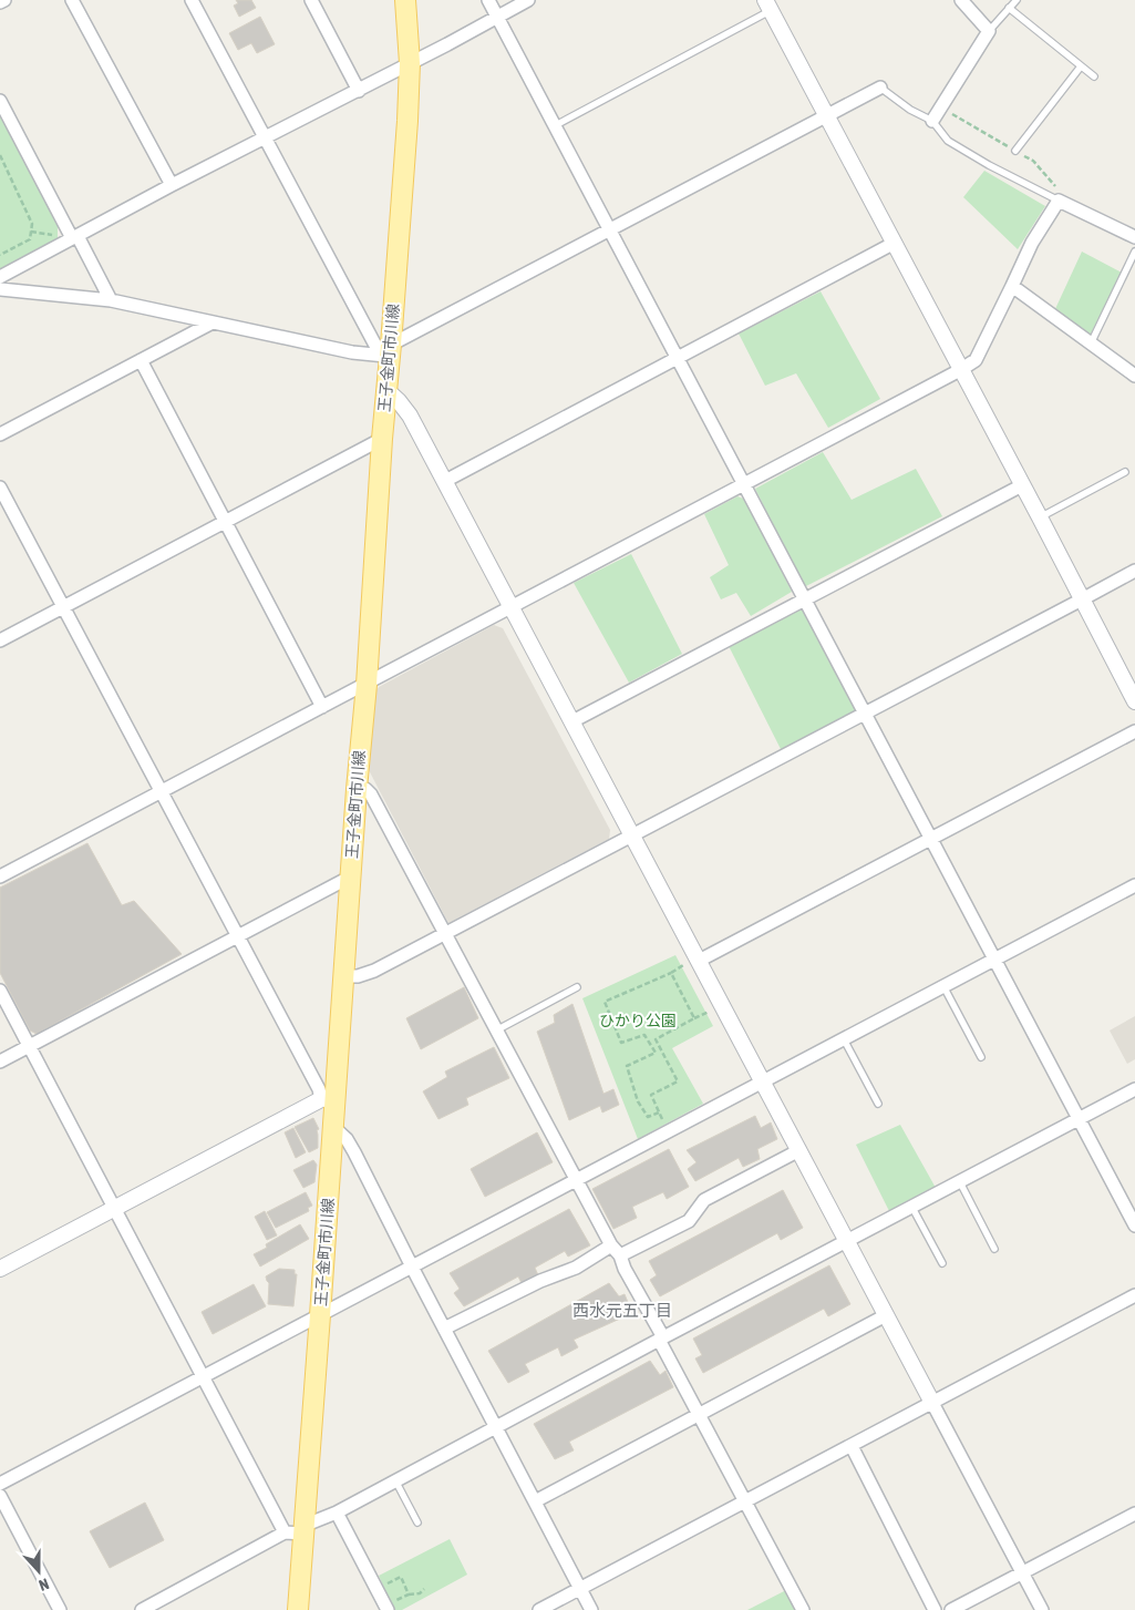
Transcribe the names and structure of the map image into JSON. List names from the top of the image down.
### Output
{
  "streets": {
    "main road": ["王子金町市川線"]
  },
  "districts": ["西水元五丁目"],
  "parks": ["ひかり公園"],
  "north": "bottom"
}
